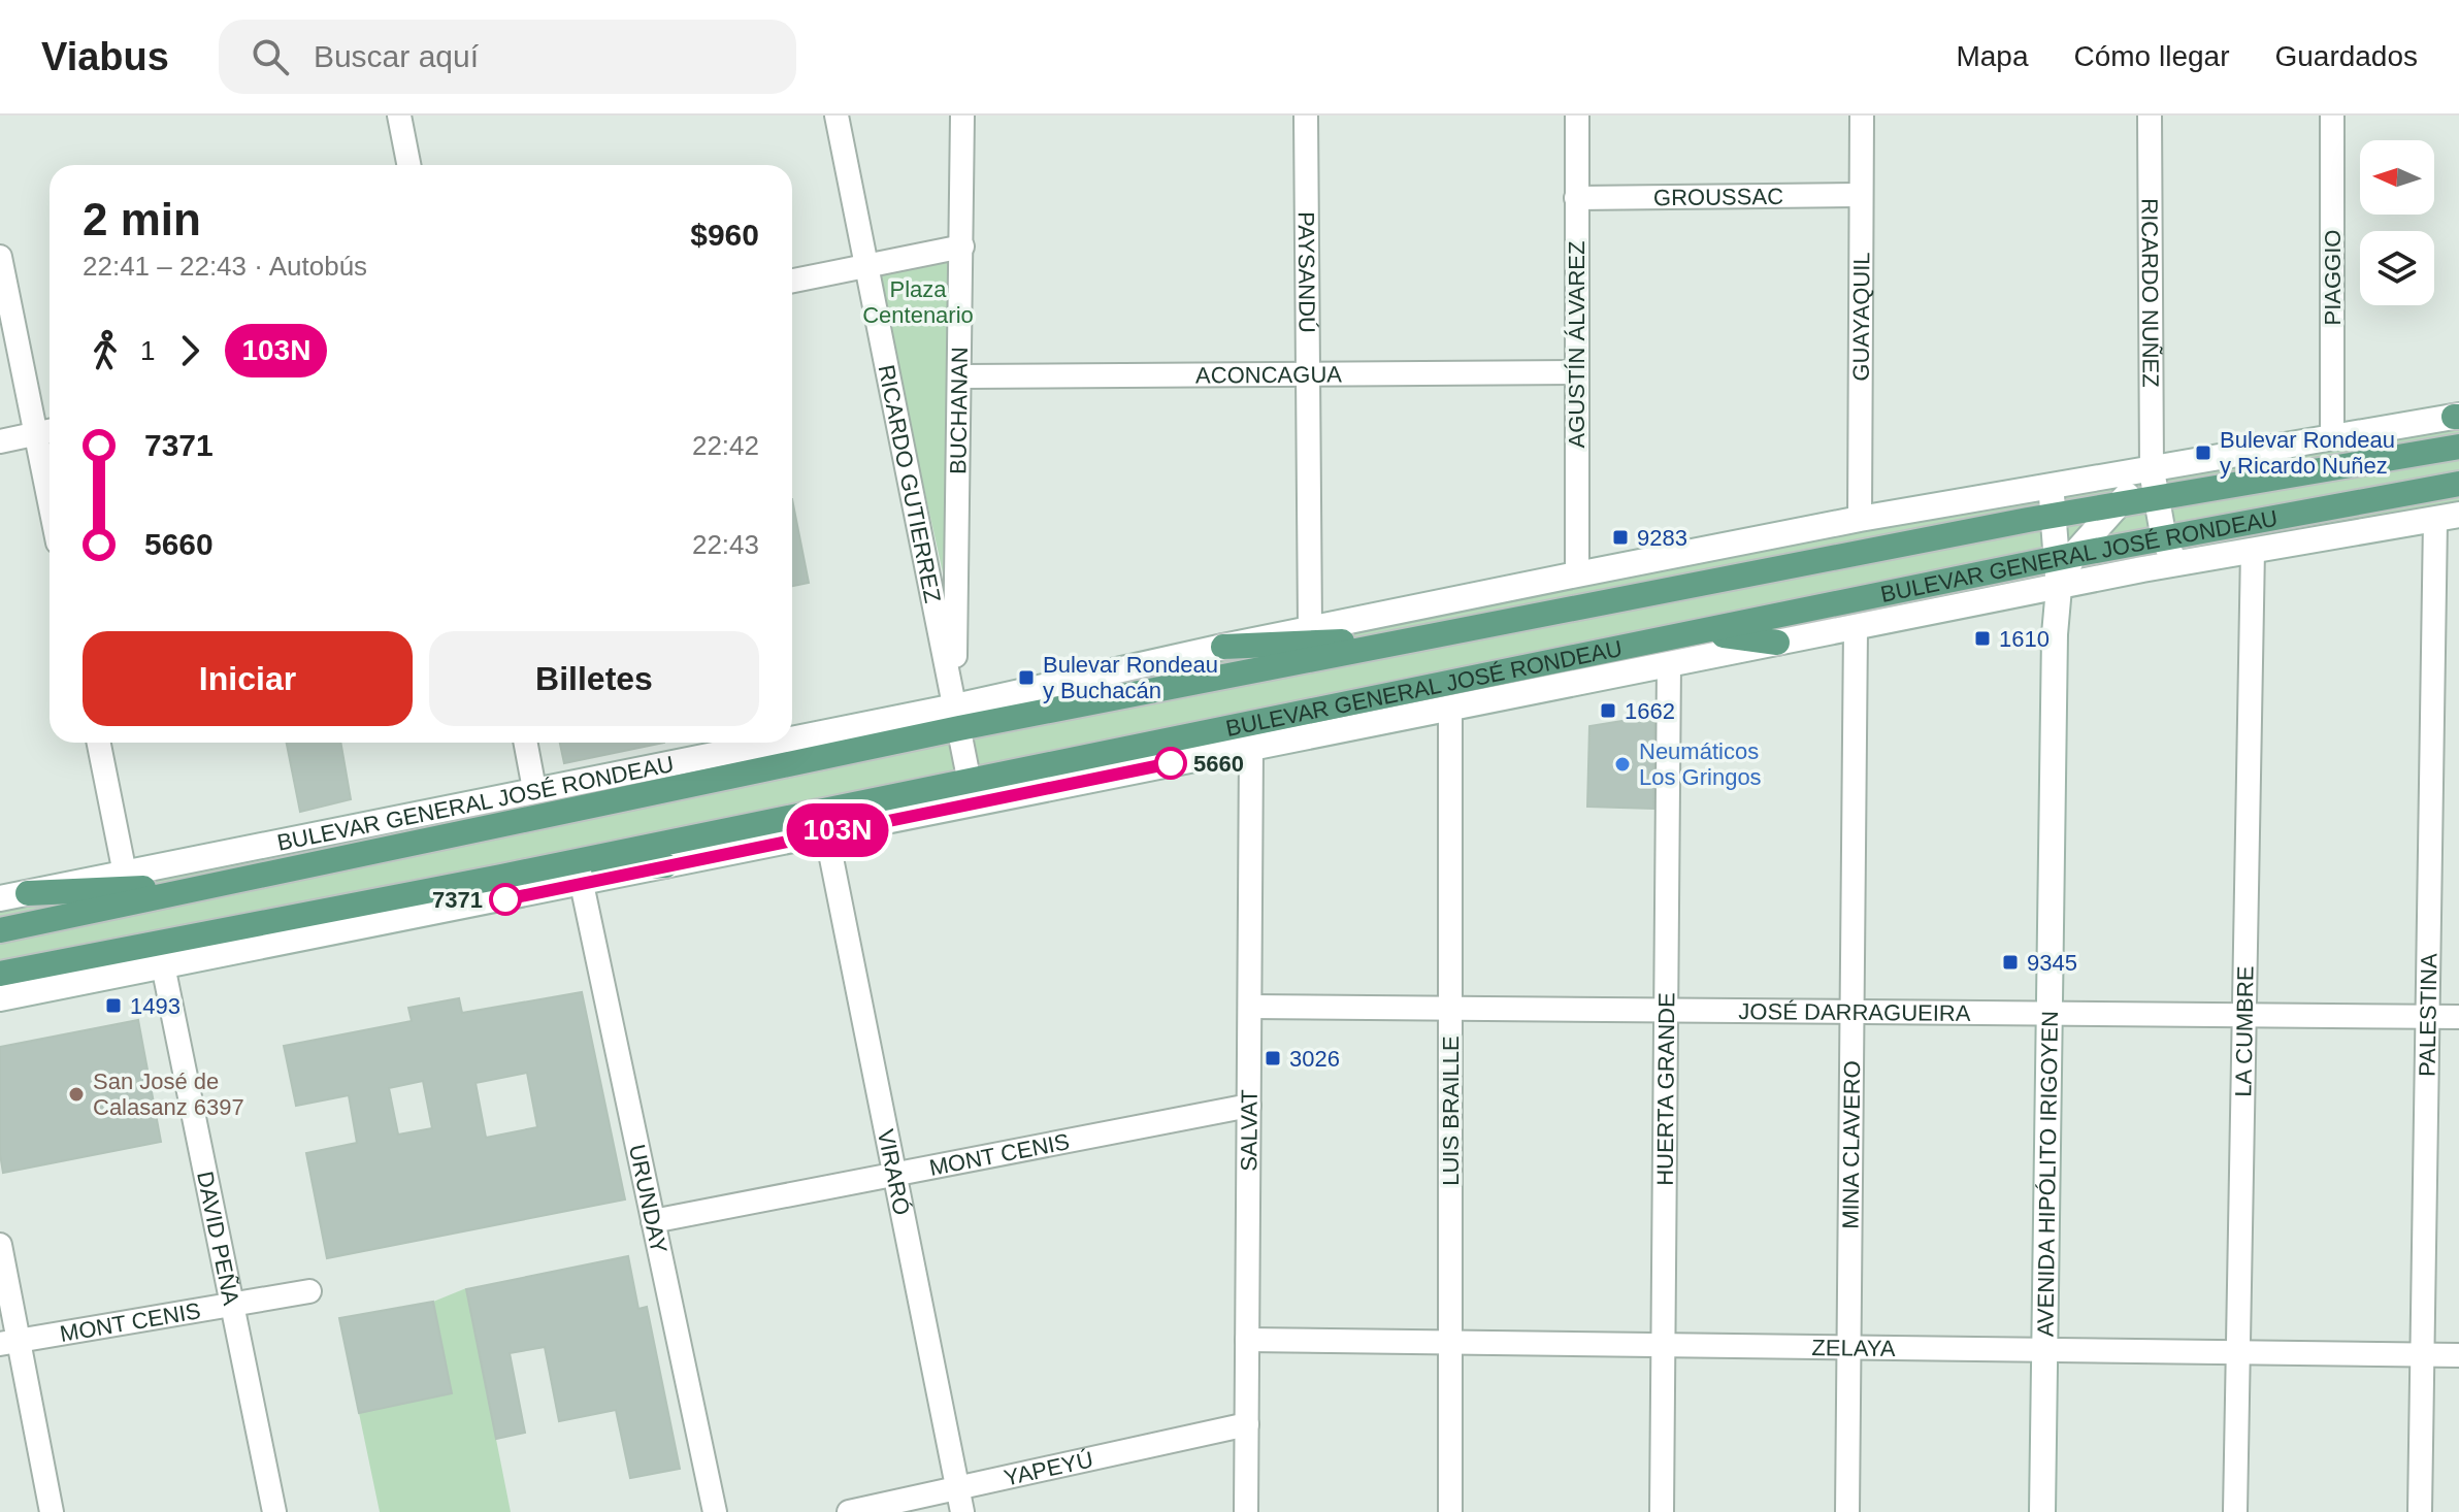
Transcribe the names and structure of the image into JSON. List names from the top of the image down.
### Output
{
  "streets": {
    "main road": ["BULEVAR GENERAL JOSÉ RONDEAU", "AVENIDA HIPÓLITO IRIGOYEN"],
    "street": [
      "GROUSSAC",
      "PAYSANDÚ",
      "PIAGGIO",
      "RICARDO NUÑEZ",
      "GUAYAQUIL",
      "AGUSTÍN ÁLVAREZ",
      "ACONCAGUA",
      "BUCHANAN",
      "RICARDO GUTIERREZ",
      "JOSÉ DARRAGUEIRA",
      "PALESTINA",
      "LA CUMBRE",
      "HUERTA GRANDE",
      "LUIS BRAILLE",
      "SALVAT",
      "MINA CLAVERO",
      "MONT CENIS",
      "VIRARÓ",
      "URUNDAY",
      "DAVID PEÑA",
      "ZELAYA",
      "YAPEYÚ"
    ]
  },
  "crossings": [
    ["GROUSSAC", "GUAYAQUIL"],
    ["GROUSSAC", "AGUSTÍN ÁLVAREZ"],
    ["PAYSANDÚ", "ACONCAGUA"],
    ["PAYSANDÚ", "BULEVAR GENERAL JOSÉ RONDEAU"],
    ["PIAGGIO", "BULEVAR GENERAL JOSÉ RONDEAU"],
    ["RICARDO NUÑEZ", "BULEVAR GENERAL JOSÉ RONDEAU"],
    ["GUAYAQUIL", "BULEVAR GENERAL JOSÉ RONDEAU"],
    ["AGUSTÍN ÁLVAREZ", "ACONCAGUA"],
    ["AGUSTÍN ÁLVAREZ", "BULEVAR GENERAL JOSÉ RONDEAU"],
    ["ACONCAGUA", "BUCHANAN"],
    ["BUCHANAN", "RICARDO GUTIERREZ"],
    ["RICARDO GUTIERREZ", "BULEVAR GENERAL JOSÉ RONDEAU"],
    ["BULEVAR GENERAL JOSÉ RONDEAU", "PALESTINA"],
    ["BULEVAR GENERAL JOSÉ RONDEAU", "LA CUMBRE"],
    ["BULEVAR GENERAL JOSÉ RONDEAU", "HUERTA GRANDE"],
    ["BULEVAR GENERAL JOSÉ RONDEAU", "LUIS BRAILLE"],
    ["BULEVAR GENERAL JOSÉ RONDEAU", "SALVAT"],
    ["BULEVAR GENERAL JOSÉ RONDEAU", "MINA CLAVERO"],
    ["BULEVAR GENERAL JOSÉ RONDEAU", "VIRARÓ"],
    ["BULEVAR GENERAL JOSÉ RONDEAU", "AVENIDA HIPÓLITO IRIGOYEN"],
    ["BULEVAR GENERAL JOSÉ RONDEAU", "URUNDAY"],
    ["BULEVAR GENERAL JOSÉ RONDEAU", "DAVID PEÑA"],
    ["JOSÉ DARRAGUEIRA", "PALESTINA"],
    ["JOSÉ DARRAGUEIRA", "LA CUMBRE"],
    ["JOSÉ DARRAGUEIRA", "HUERTA GRANDE"],
    ["JOSÉ DARRAGUEIRA", "LUIS BRAILLE"],
    ["JOSÉ DARRAGUEIRA", "SALVAT"],
    ["JOSÉ DARRAGUEIRA", "MINA CLAVERO"],
    ["JOSÉ DARRAGUEIRA", "AVENIDA HIPÓLITO IRIGOYEN"],
    ["PALESTINA", "ZELAYA"],
    ["LA CUMBRE", "ZELAYA"],
    ["HUERTA GRANDE", "ZELAYA"],
    ["LUIS BRAILLE", "ZELAYA"],
    ["SALVAT", "MONT CENIS"],
    ["SALVAT", "ZELAYA"],
    ["SALVAT", "YAPEYÚ"],
    ["MINA CLAVERO", "ZELAYA"],
    ["MONT CENIS", "VIRARÓ"],
    ["MONT CENIS", "URUNDAY"],
    ["MONT CENIS", "DAVID PEÑA"],
    ["VIRARÓ", "YAPEYÚ"],
    ["AVENIDA HIPÓLITO IRIGOYEN", "ZELAYA"]
  ],
  "parks": ["Plaza Centenario"],
  "places": {
    "transit": [
      "Bulevar Rondeau y Ricardo Nuñez",
      "9283",
      "1610",
      "Bulevar Rondeau y Buchacán",
      "1662",
      "9345",
      "1493",
      "3026"
    ],
    "other": [
      "5660",
      "Neumáticos Los Gringos",
      "7371",
      "San José de Calasanz 6397"
    ]
  },
  "lines": ["bus line 103N"],
  "north": "left",
  "page": {
    "header": "Viabus",
    "search": "Buscar aquí",
    "nav": ["Mapa", "Cómo llegar", "Guardados"],
    "on_map": "103N",
    "heading": ["2 min", "22:41 – 22:43 · Autobús", "$960"],
    "legs": ["1", "103N"],
    "list": [
      {
        "name": "7371",
        "value": "22:42"
      },
      {
        "name": "5660",
        "value": "22:43"
      }
    ],
    "buttons": ["Iniciar", "Billetes"]
  }
}
